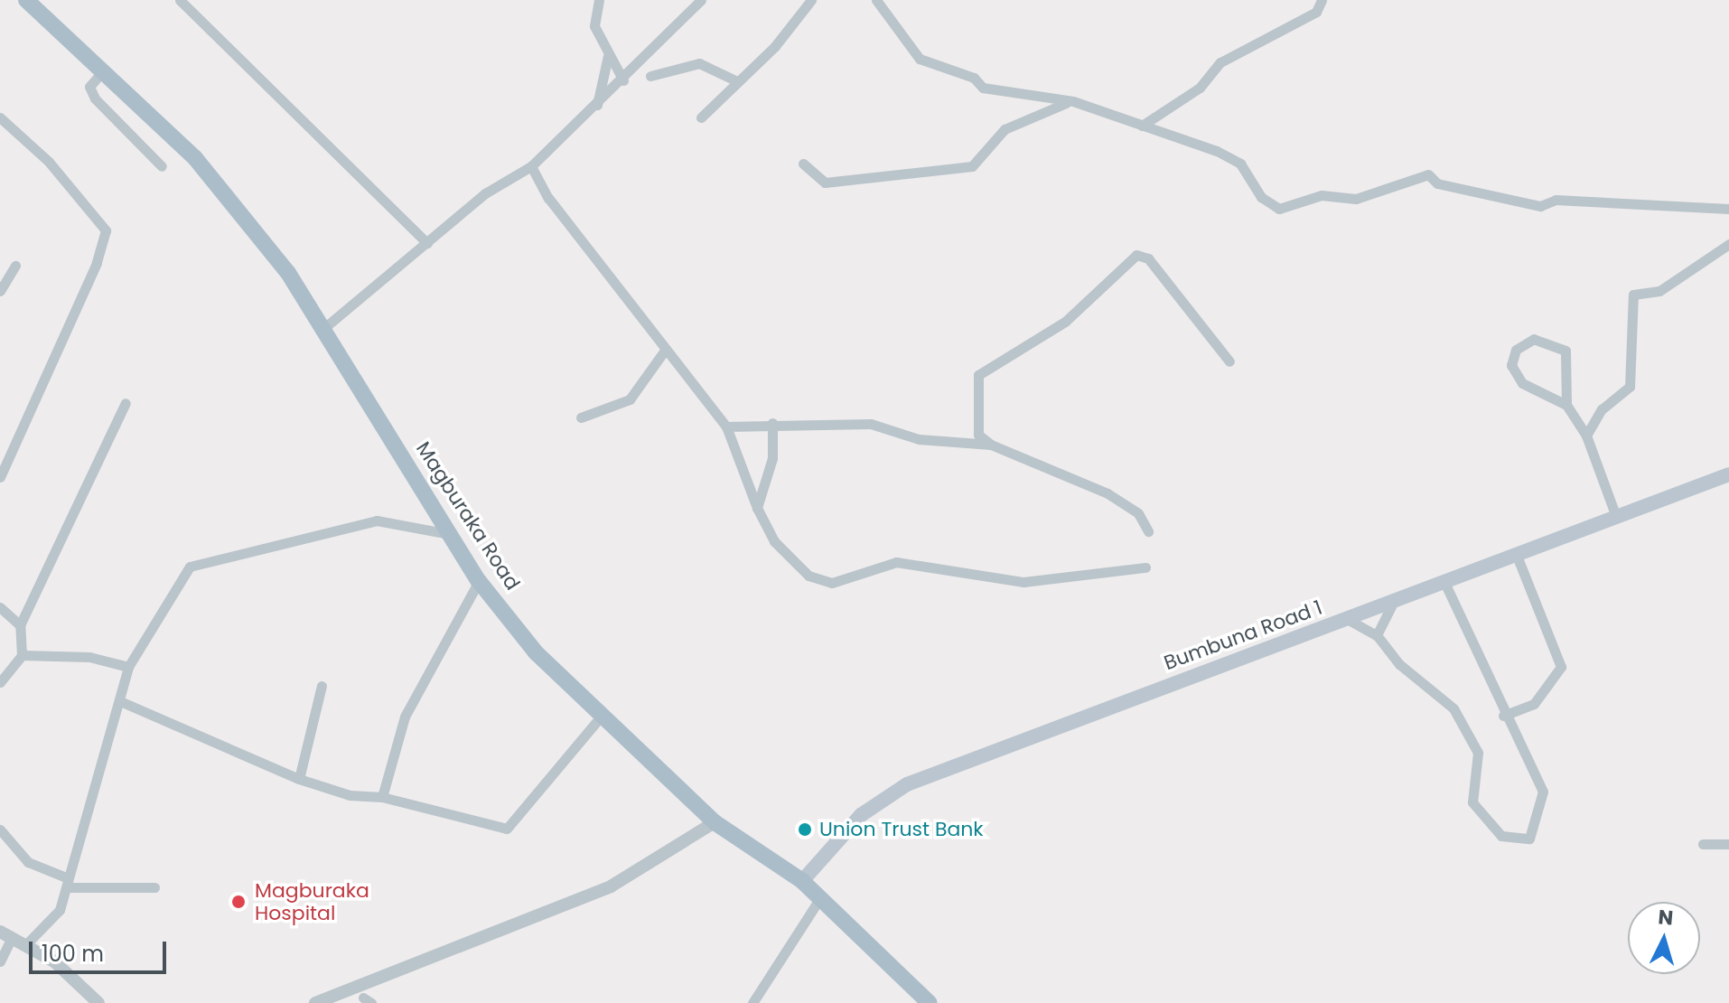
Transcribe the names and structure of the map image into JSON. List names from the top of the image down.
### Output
{
  "streets": {
    "main road": ["Magburaka Road", "Bumbuna Road 1"]
  },
  "crossings": [
    ["Magburaka Road", "Bumbuna Road 1"]
  ],
  "places": ["Union Trust Bank", "Magburaka Hospital"],
  "scale_bar": "100 m",
  "north": "top"
}
